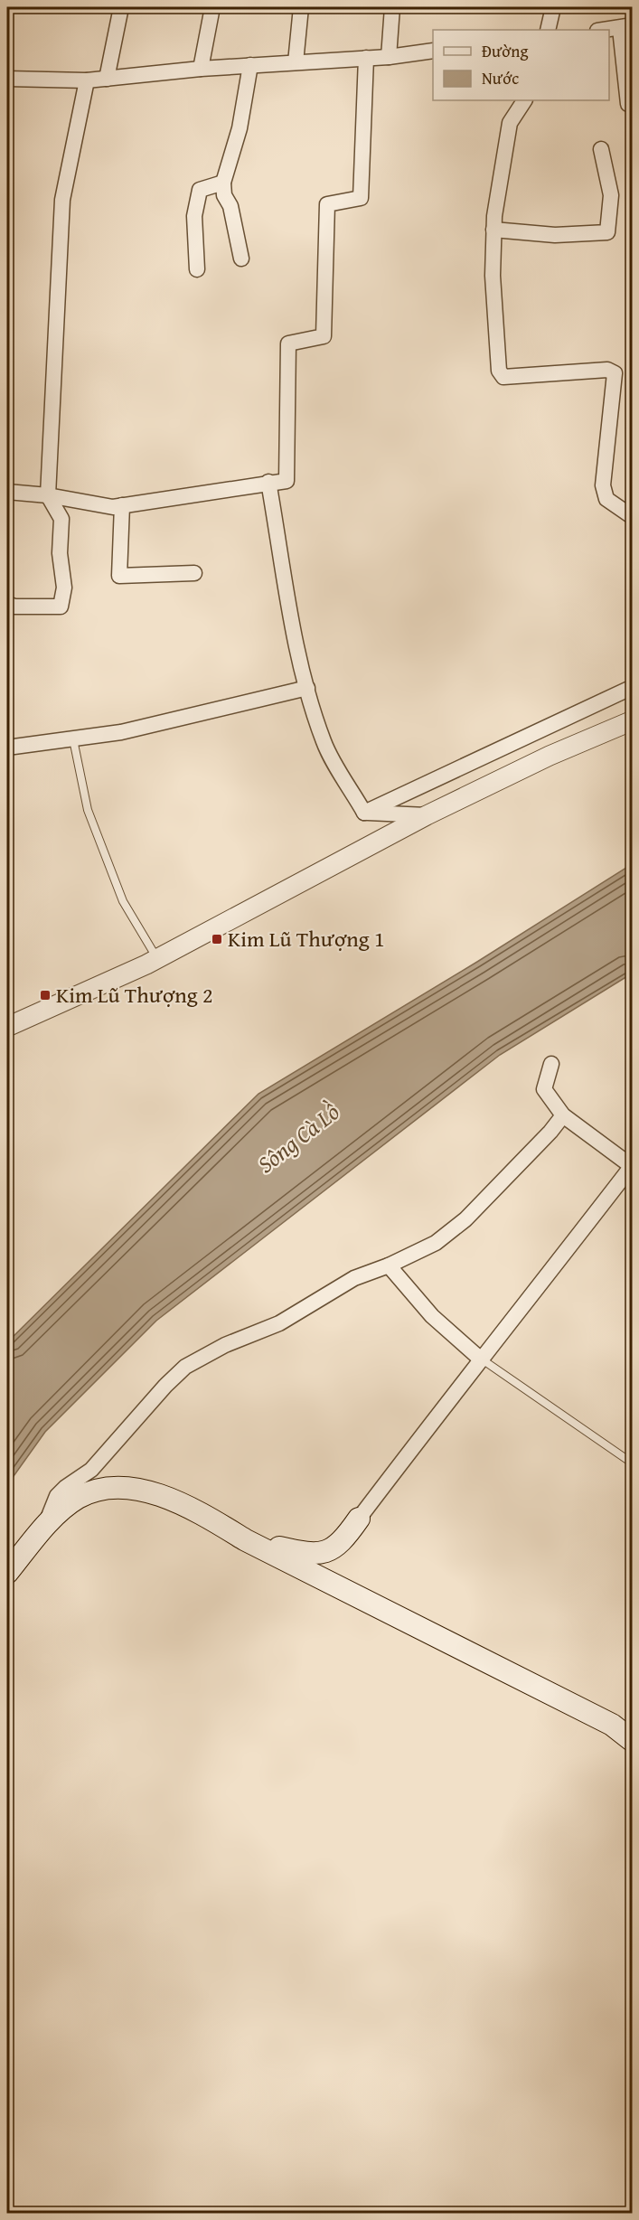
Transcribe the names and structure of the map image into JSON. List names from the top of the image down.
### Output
{
  "water": ["Sông Cà Lồ"],
  "places": {
    "transit": ["Kim Lũ Thượng 1", "Kim Lũ Thượng 2"]
  },
  "legend": ["Đường", "Nước"]
}
